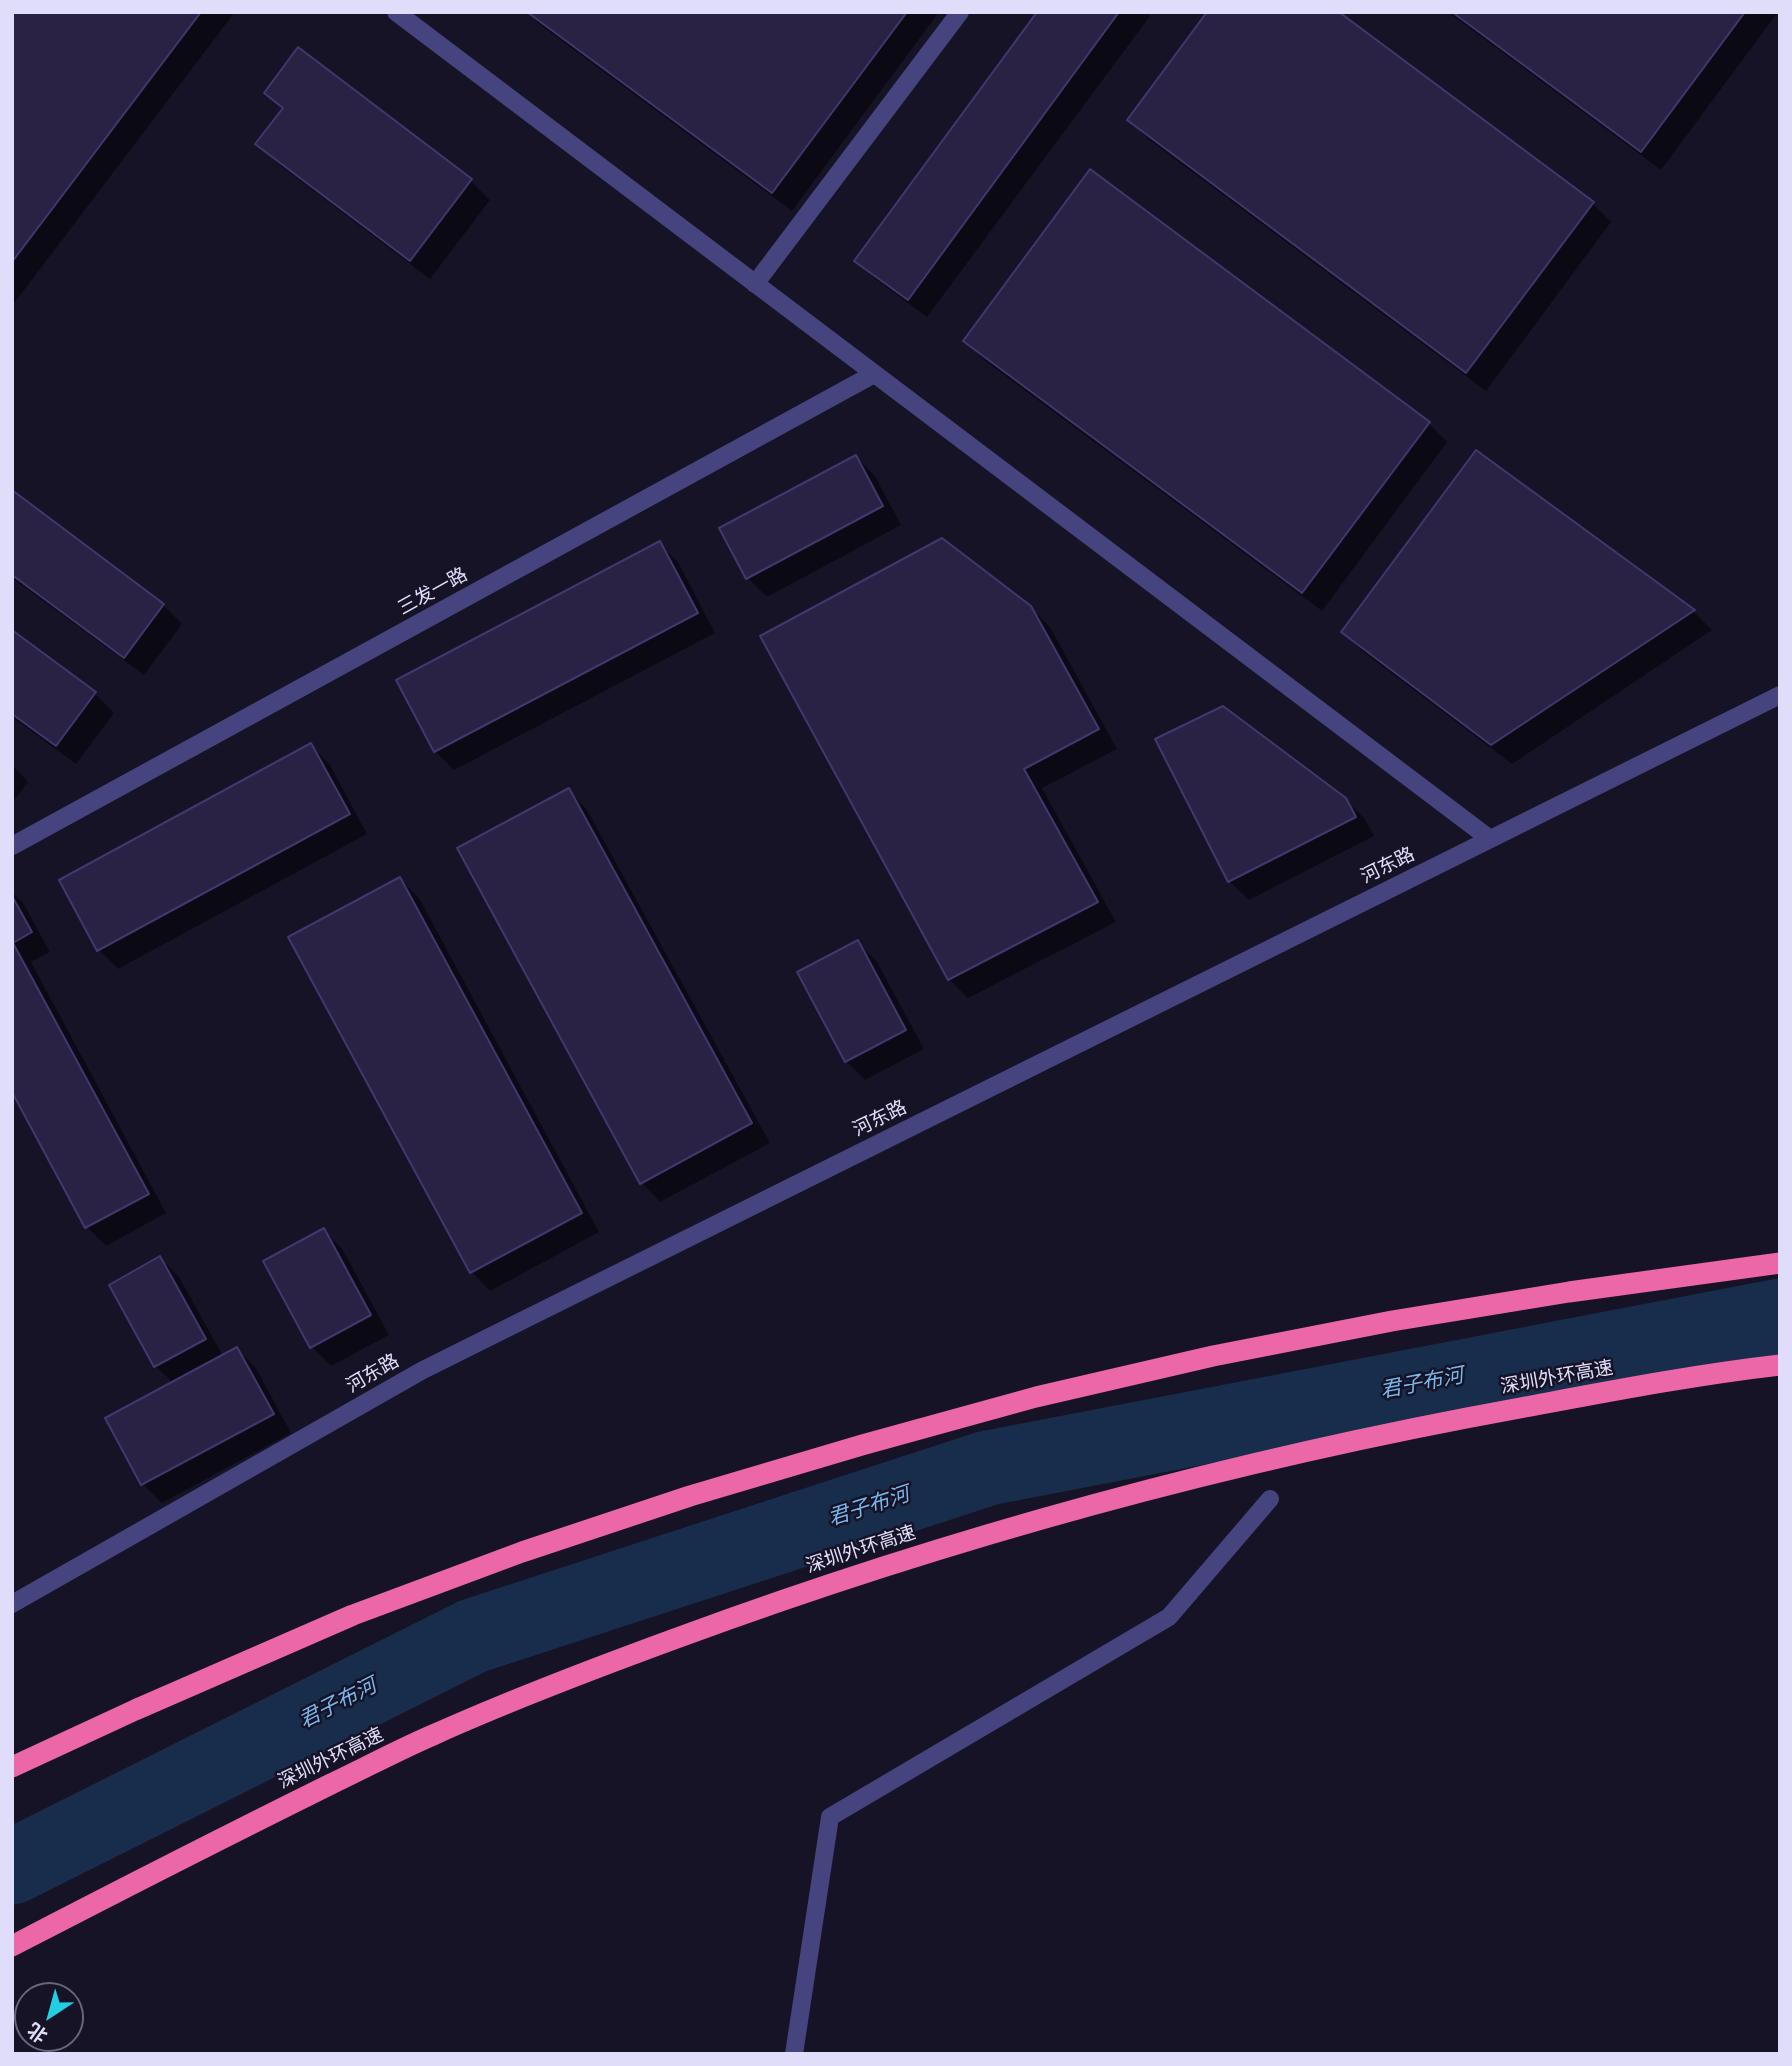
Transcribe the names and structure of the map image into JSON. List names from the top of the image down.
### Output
{
  "streets": {
    "highway": ["深圳外环高速"],
    "street": ["三发一路", "河东路"]
  },
  "water": ["君子布河"],
  "north": "bottom left"
}
